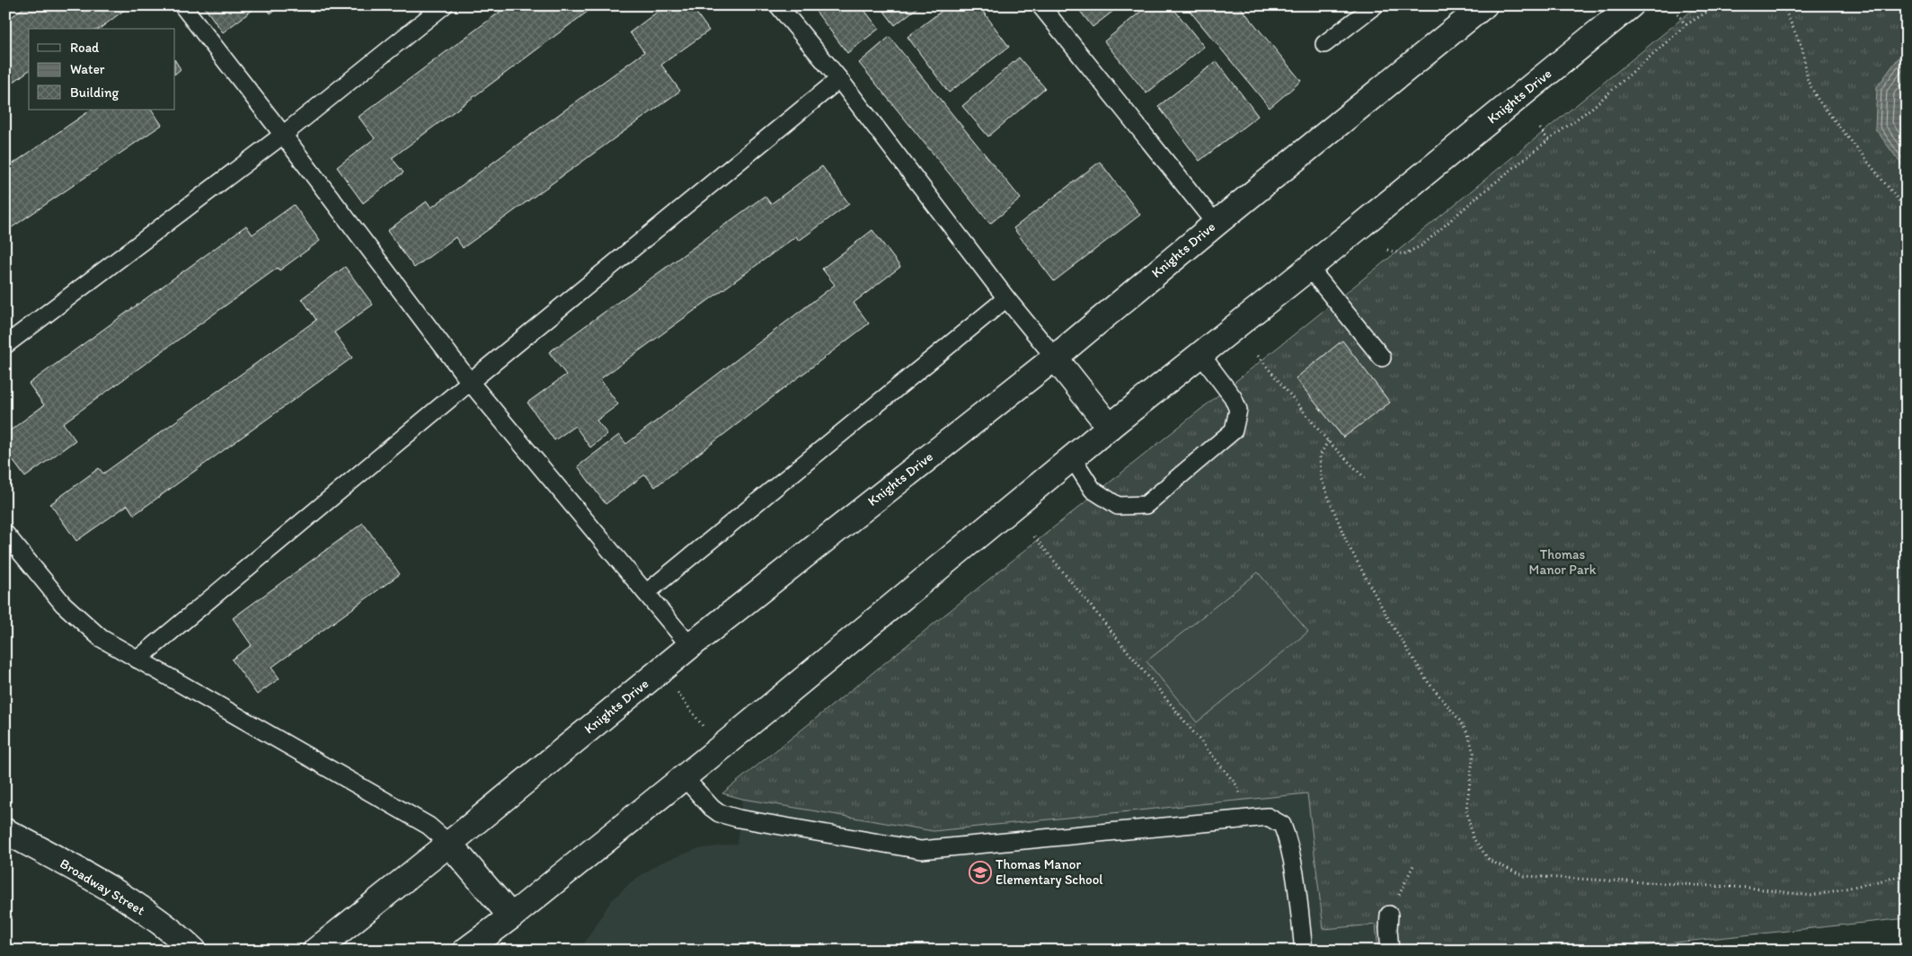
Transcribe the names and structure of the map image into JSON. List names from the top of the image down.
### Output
{
  "streets": {
    "street": ["Knights Drive", "Broadway Street"]
  },
  "parks": ["Thomas Manor Park"],
  "places": {
    "school or university": ["Thomas Manor Elementary School"]
  },
  "legend": ["Road", "Water", "Building"]
}
